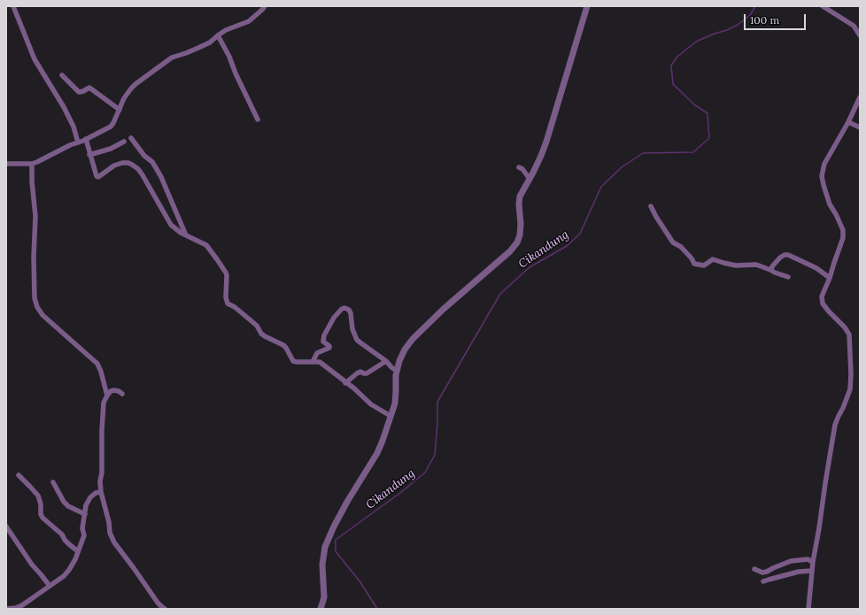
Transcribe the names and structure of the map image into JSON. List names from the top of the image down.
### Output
{
  "water": ["Cikandung"],
  "scale_bar": "100 m"
}
